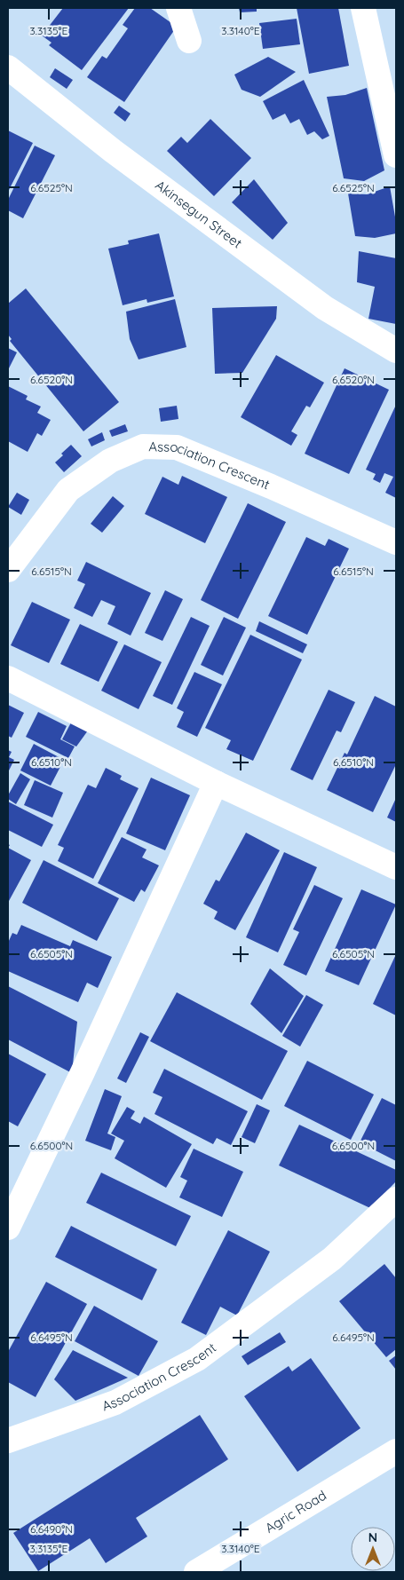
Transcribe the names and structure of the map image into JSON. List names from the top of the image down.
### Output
{
  "streets": {
    "street": ["Akinsegun Street", "Association Crescent", "Agric Road"]
  },
  "north": "top",
  "coordinates": [
    "3.3135°E",
    "3.3140°E",
    "6.6525°N",
    "6.6520°N",
    "6.6515°N",
    "6.6510°N",
    "6.6505°N",
    "6.6500°N",
    "6.6495°N",
    "6.6490°N"
  ]
}
